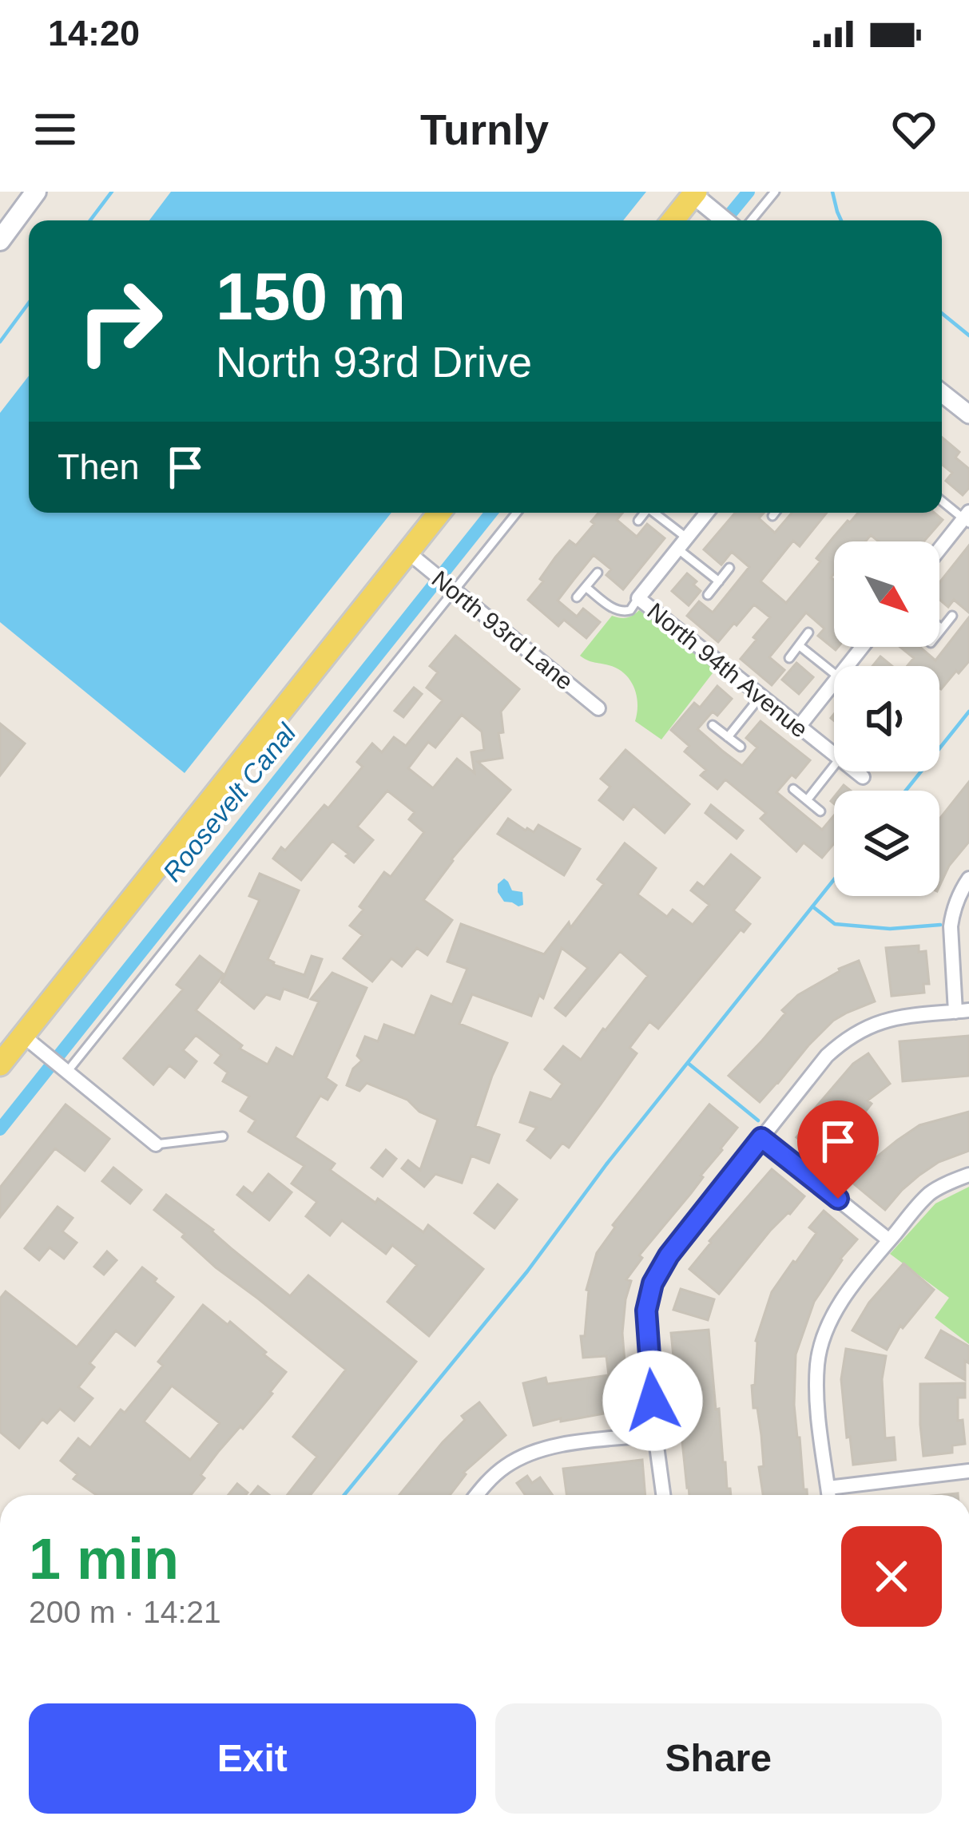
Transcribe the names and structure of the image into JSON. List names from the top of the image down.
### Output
{
  "streets": {
    "street": ["North 93rd Lane", "North 94th Avenue"]
  },
  "water": ["Roosevelt Canal"],
  "north": "bottom right",
  "page": {
    "status": "14:20",
    "header": "Turnly",
    "turn": ["150 m", "North 93rd Drive"],
    "then": "Then",
    "heading": ["1 min", "200 m · 14:21"],
    "buttons": ["Exit", "Share"]
  }
}
